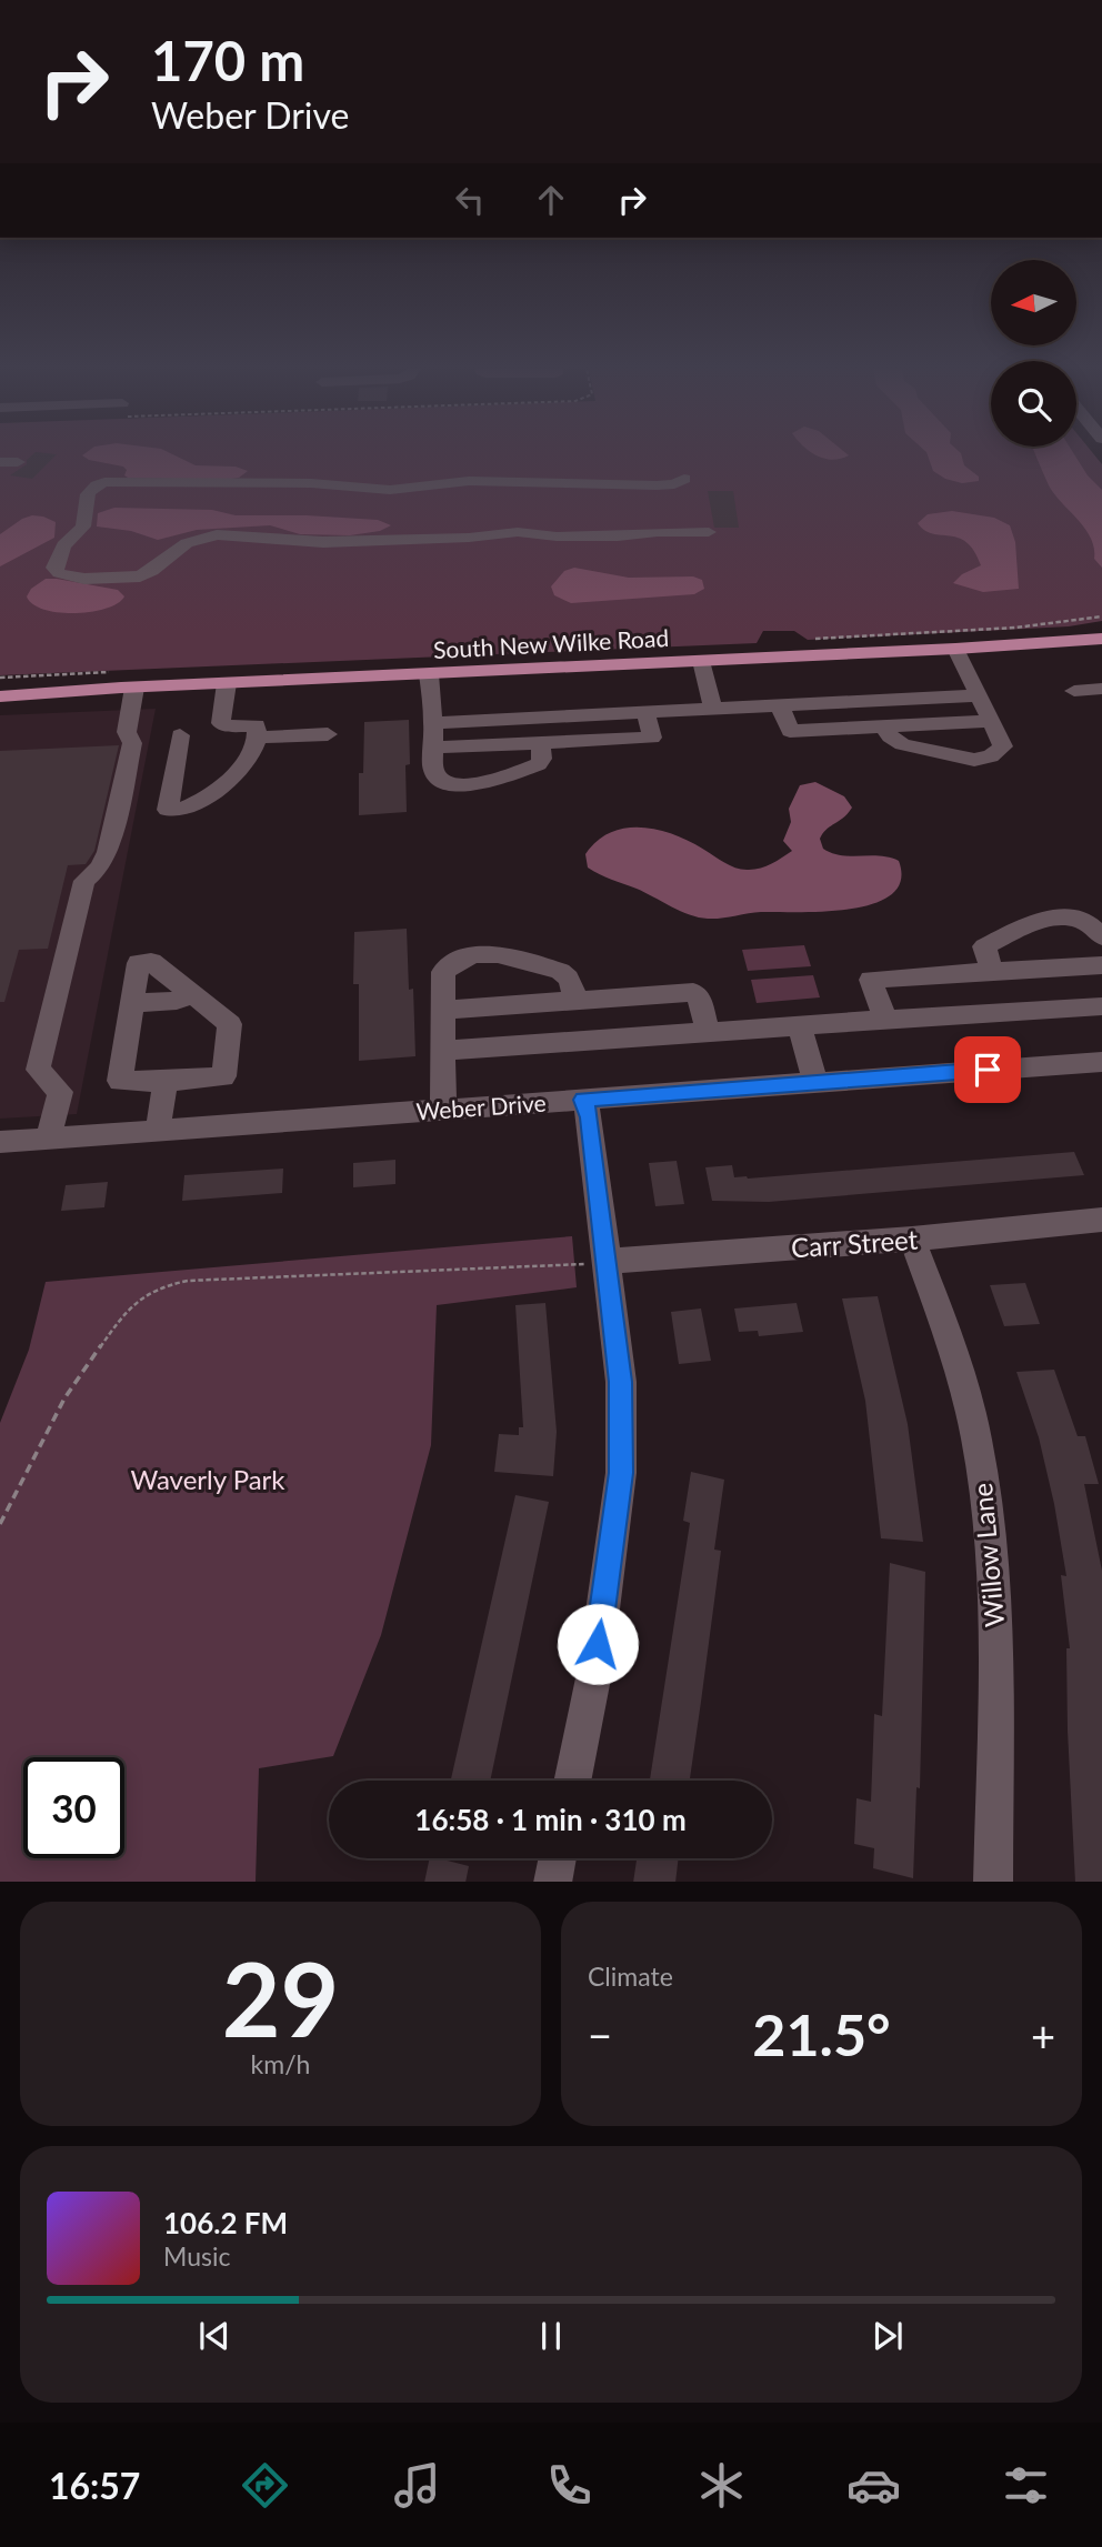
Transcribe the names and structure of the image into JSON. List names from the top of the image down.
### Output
{
  "streets": {
    "main road": ["South New Wilke Road"],
    "street": ["Weber Drive", "Carr Street", "Willow Lane"]
  },
  "crossings": [
    ["Carr Street", "Willow Lane"]
  ],
  "parks": ["Waverly Park"],
  "north": "left",
  "page": {
    "turn": ["170 m", "Weber Drive"],
    "limit": "30",
    "trip": "16:58 · 1 min · 310 m",
    "tile": [
      ["29", "km/h"],
      "Climate"
    ],
    "heat": ["−", "21.5°", "+"],
    "song": ["106.2 FM", "Music"],
    "tabs": "16:57"
  }
}
